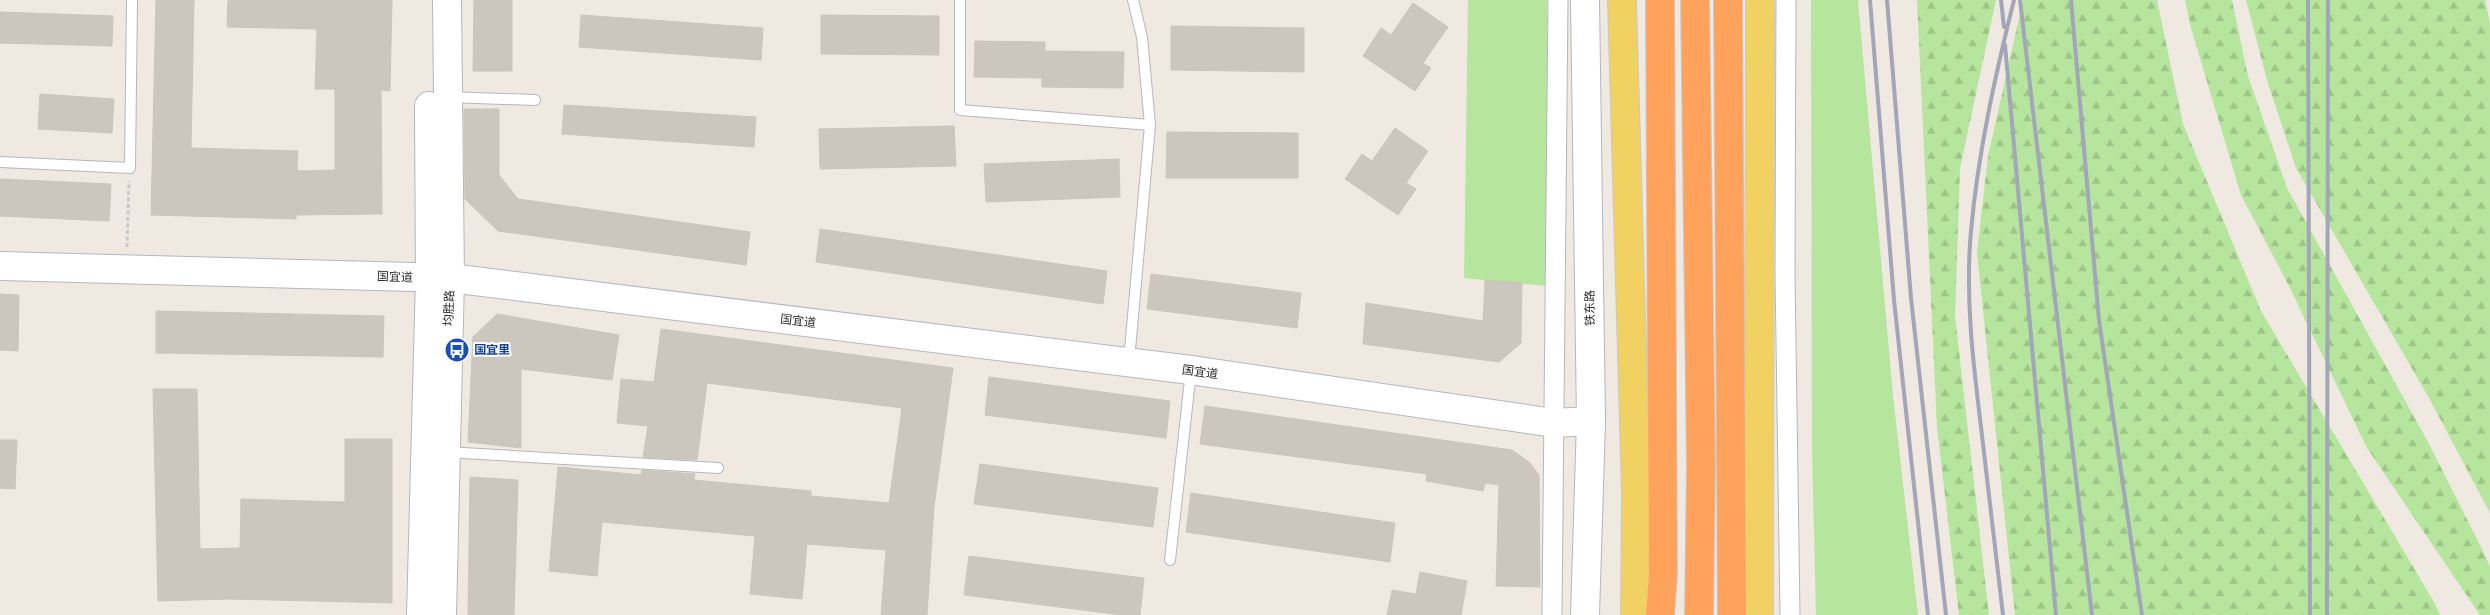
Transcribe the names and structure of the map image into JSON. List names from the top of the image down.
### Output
{
  "streets": {
    "street": ["国宜道", "均胜路", "铁东路"]
  },
  "crossings": [
    ["国宜道", "均胜路"],
    ["国宜道", "铁东路"]
  ],
  "places": {
    "bus stop": ["国宜里"]
  }
}
